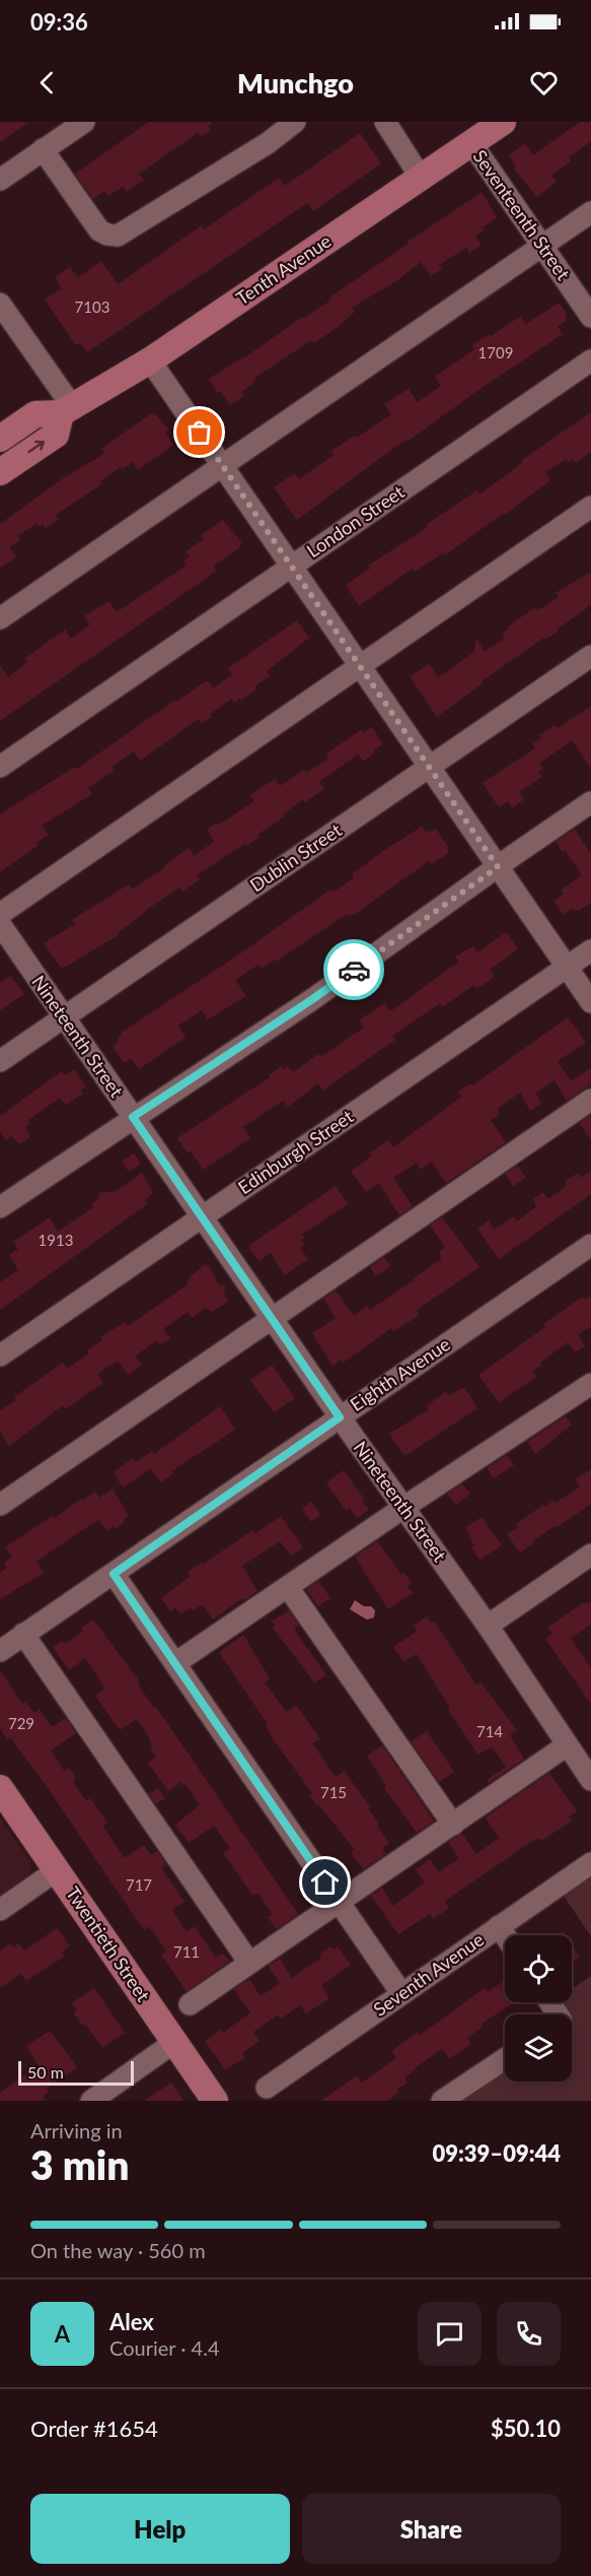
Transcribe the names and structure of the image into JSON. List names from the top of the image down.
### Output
{
  "streets": {
    "main road": ["Tenth Avenue", "Twentieth Street"],
    "street": [
      "Seventeenth Street",
      "London Street",
      "Dublin Street",
      "Nineteenth Street",
      "Edinburgh Street",
      "Eighth Avenue",
      "Seventh Avenue"
    ]
  },
  "crossings": [
    ["Seventeenth Street", "Tenth Avenue"],
    ["Dublin Street", "Nineteenth Street"],
    ["Nineteenth Street", "Edinburgh Street"],
    ["Nineteenth Street", "Eighth Avenue"]
  ],
  "house_numbers": [
    "7103",
    "1709",
    "1913",
    "729",
    "714",
    "715",
    "717",
    "711"
  ],
  "scale_bar": "50 m",
  "page": {
    "status": "09:36",
    "header": "Munchgo",
    "scale": "50 m",
    "heading": ["3 min", "Arriving in", "09:39–09:44"],
    "panel": [
      "Alex",
      "Courier · 4.4",
      "Order #1654",
      "$50.10"
    ],
    "bar": "On the way · 560 m",
    "round": "A",
    "buttons": ["Help", "Share"]
  }
}
